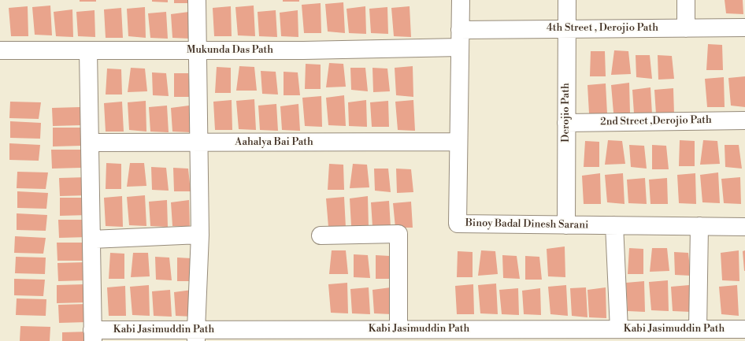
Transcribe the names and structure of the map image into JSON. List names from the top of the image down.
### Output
{
  "streets": {
    "street": [
      "4th Street , Derojio Path",
      "Mukunda Das Path",
      "Derojio Path",
      "2nd Street ,Derojio Path",
      "Aahalya Bai Path",
      "Binoy Badal Dinesh Sarani",
      "Kabi Jasimuddin Path"
    ]
  },
  "crossings": [
    ["4th Street , Derojio Path", "Derojio Path"],
    ["4th Street , Derojio Path", "Binoy Badal Dinesh Sarani"],
    ["Mukunda Das Path", "Binoy Badal Dinesh Sarani"],
    ["Derojio Path", "2nd Street ,Derojio Path"],
    ["Derojio Path", "Binoy Badal Dinesh Sarani"],
    ["Aahalya Bai Path", "Binoy Badal Dinesh Sarani"]
  ]
}
